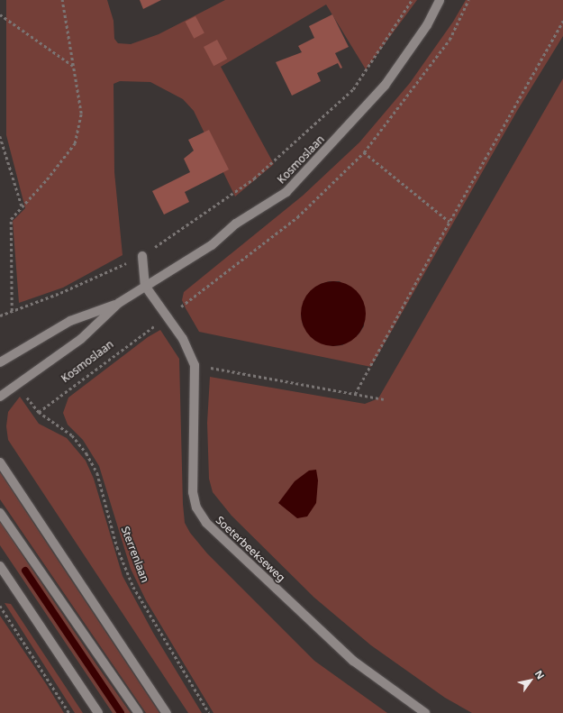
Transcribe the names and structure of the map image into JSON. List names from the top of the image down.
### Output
{
  "streets": {
    "street": ["Kosmoslaan", "Soeterbeekseweg"],
    "path": ["Sterrenlaan"]
  },
  "crossings": [
    ["Kosmoslaan", "Soeterbeekseweg"],
    ["Kosmoslaan", "Sterrenlaan"]
  ],
  "north": "top right"
}
